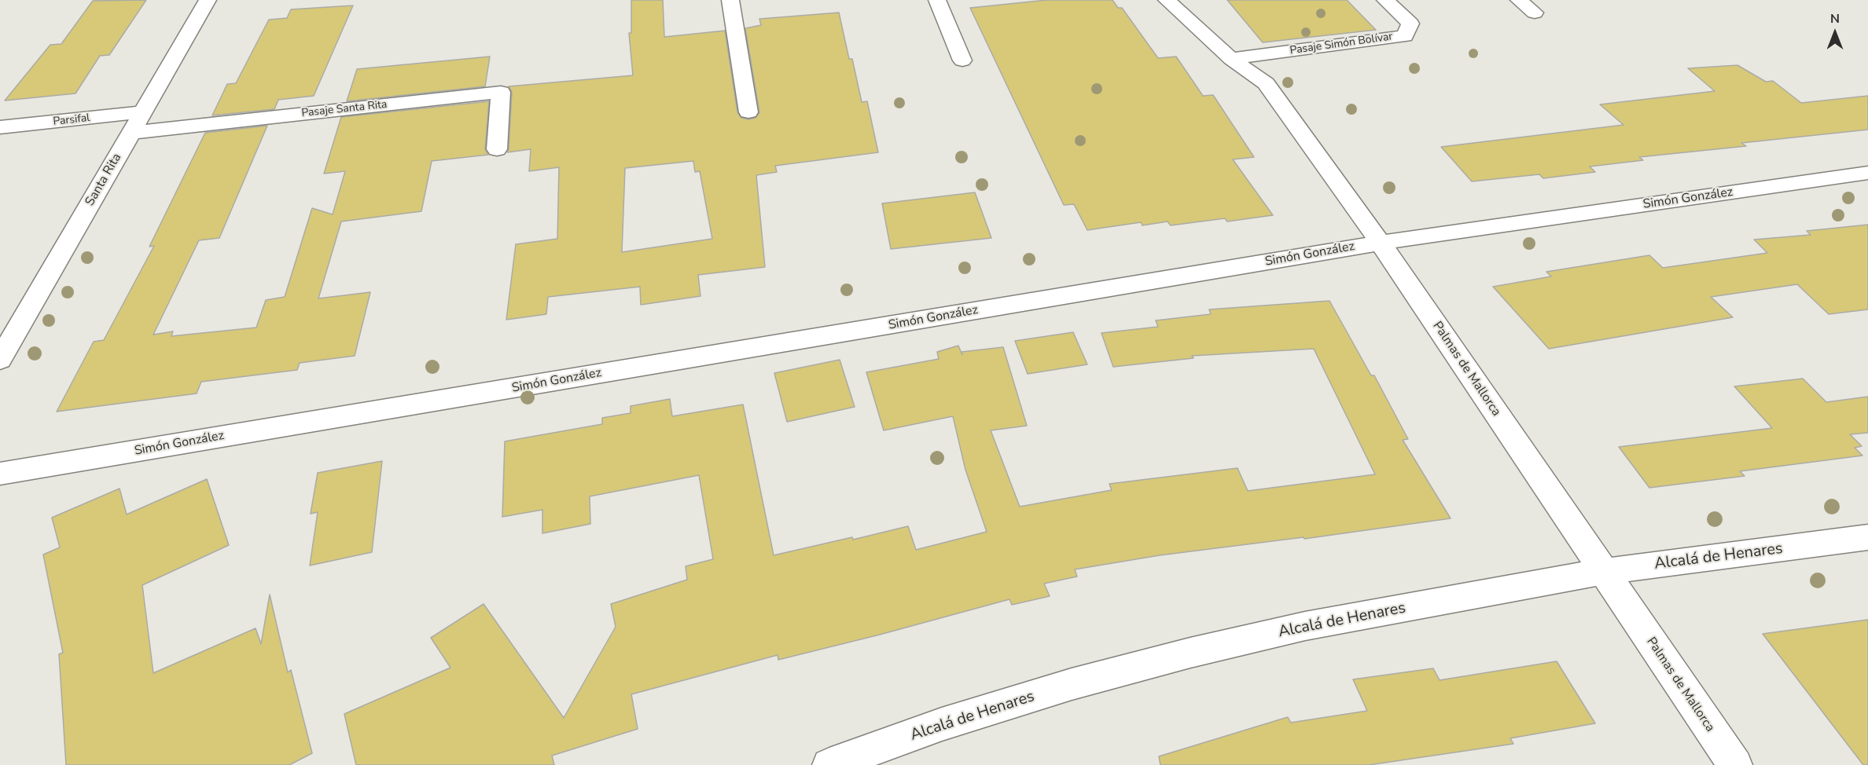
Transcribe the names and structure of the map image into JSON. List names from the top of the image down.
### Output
{
  "streets": {
    "street": [
      "Pasaje Simón Bolívar",
      "Pasaje Santa Rita",
      "Parsifal",
      "Santa Rita",
      "Simón González",
      "Palmas de Mallorca",
      "Alcalá de Henares"
    ]
  },
  "crossings": [
    ["Pasaje Simón Bolívar", "Palmas de Mallorca"],
    ["Pasaje Santa Rita", "Santa Rita"],
    ["Parsifal", "Santa Rita"],
    ["Simón González", "Palmas de Mallorca"],
    ["Palmas de Mallorca", "Alcalá de Henares"]
  ],
  "north": "top"
}
